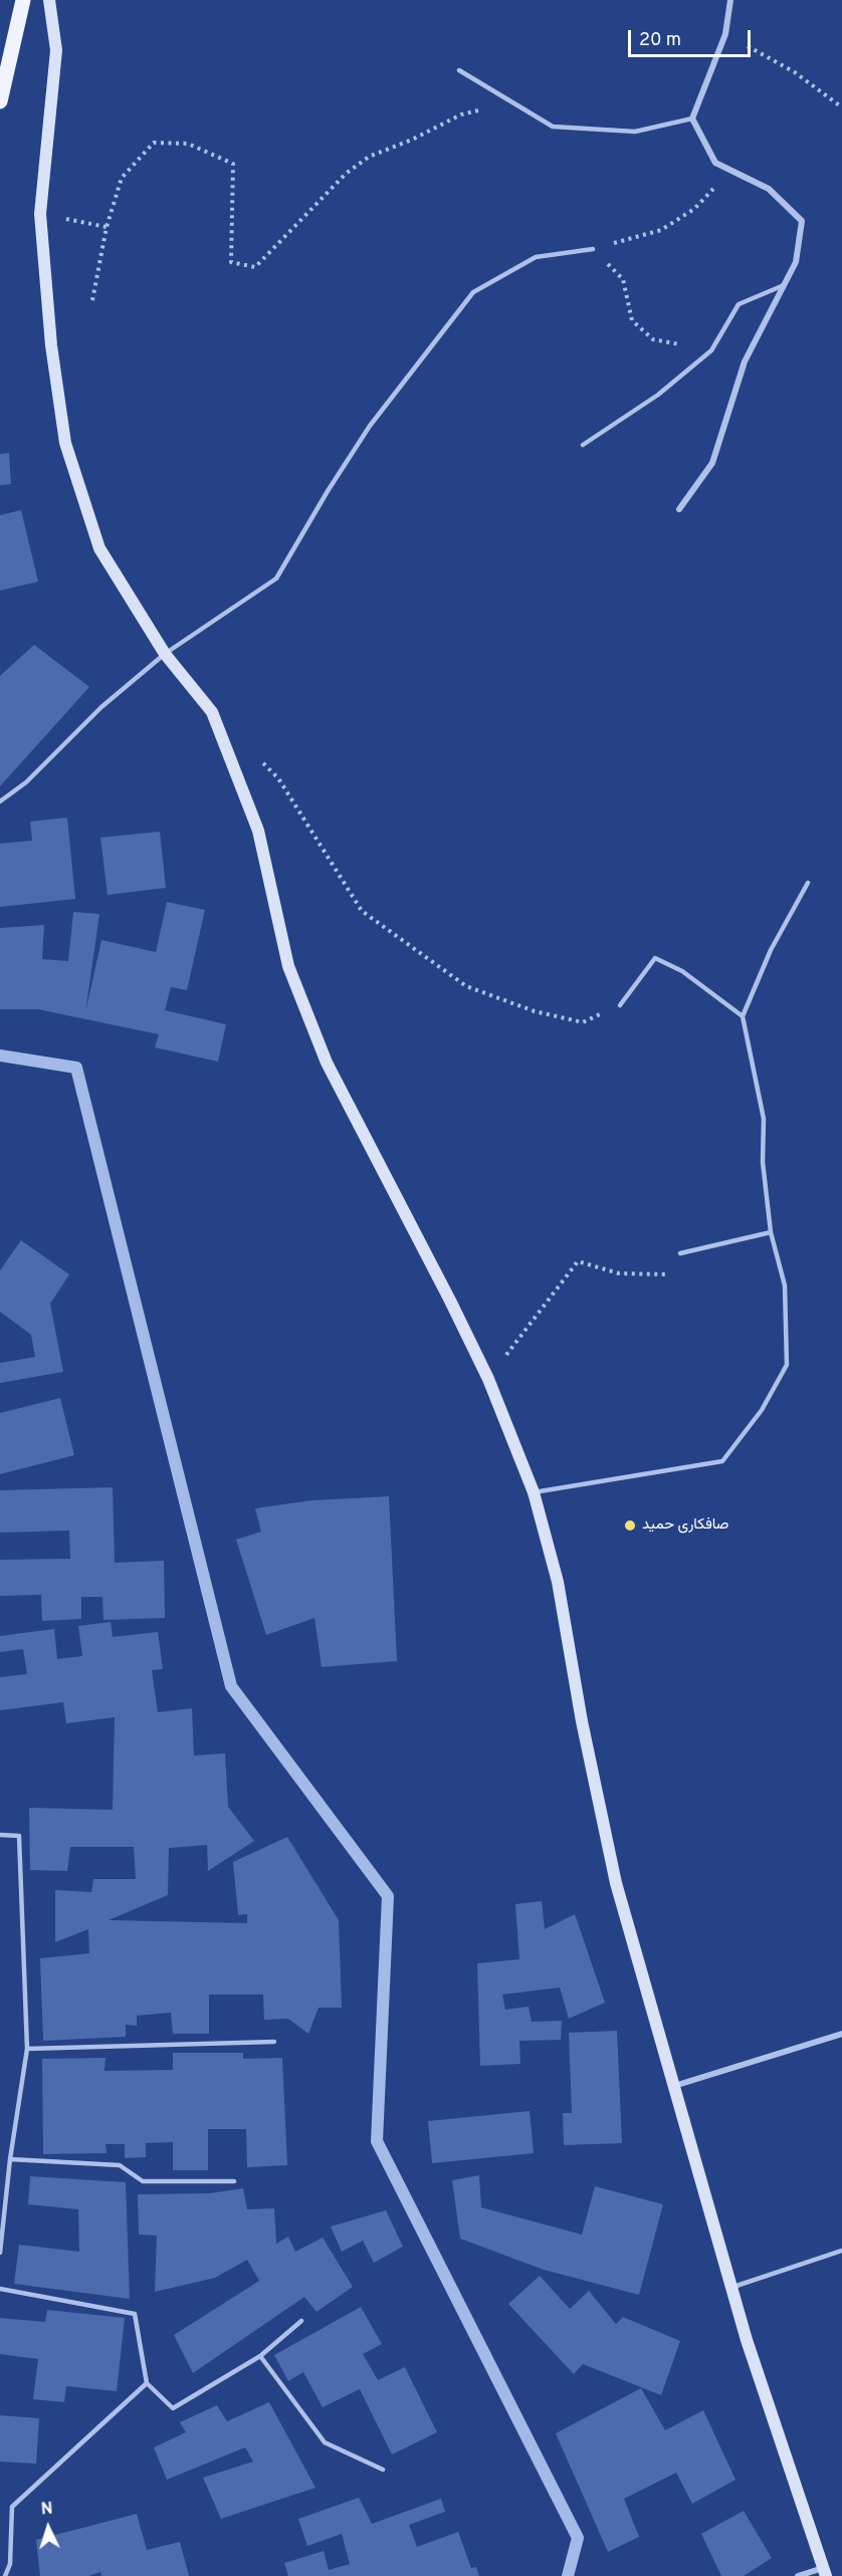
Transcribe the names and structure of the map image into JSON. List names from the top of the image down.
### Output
{
  "places": ["صافکاری حمید"],
  "scale_bar": "20 m",
  "north": "top"
}
